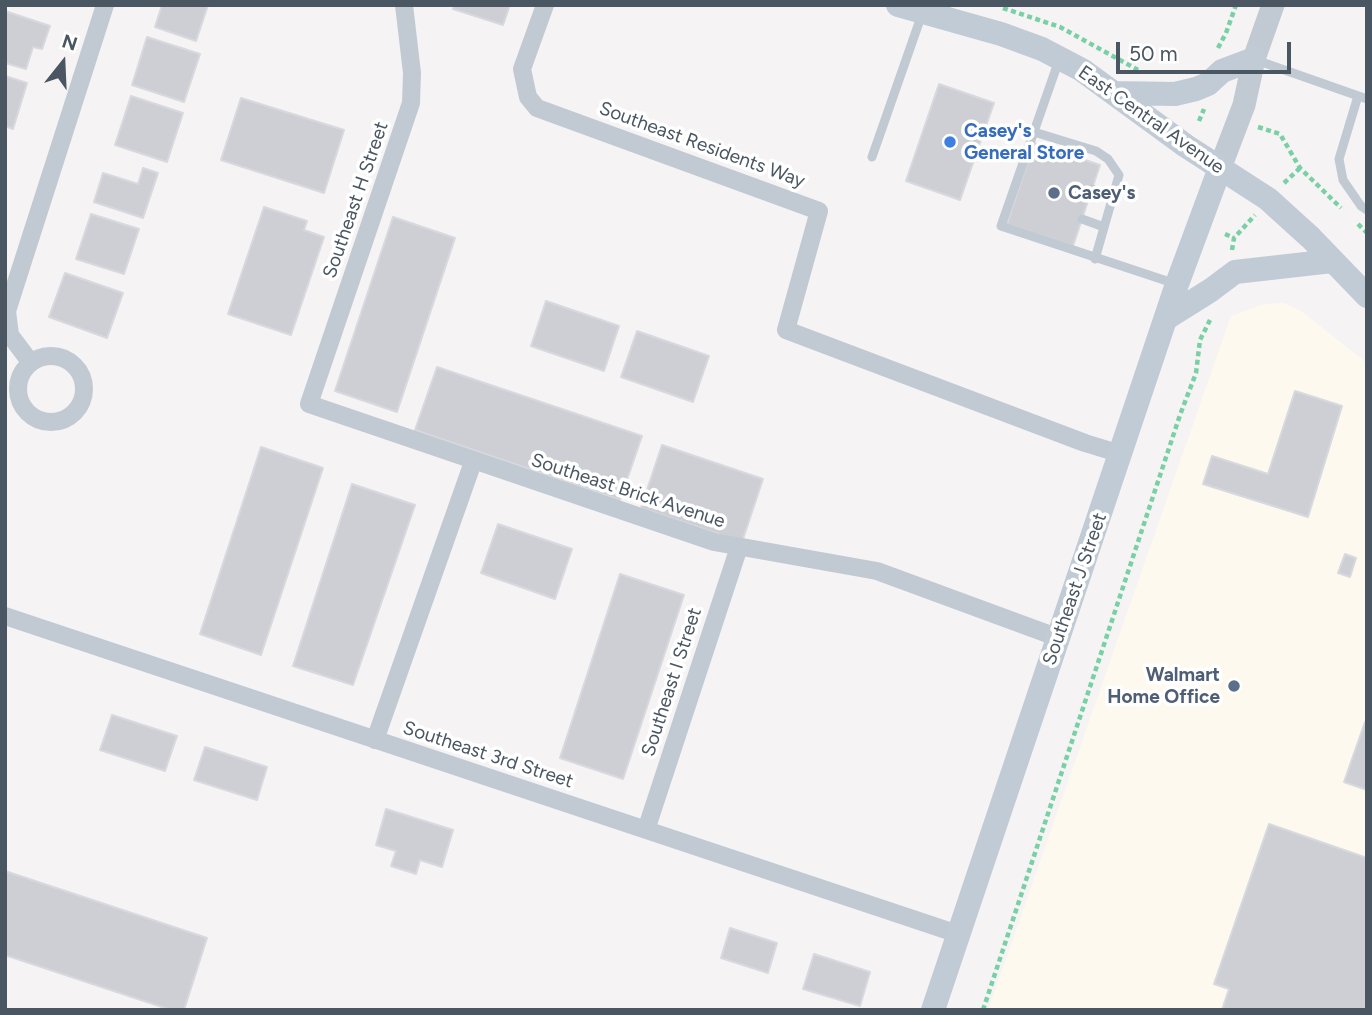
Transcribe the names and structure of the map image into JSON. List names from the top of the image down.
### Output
{
  "streets": {
    "main road": ["East Central Avenue", "Southeast J Street"],
    "street": [
      "Southeast Residents Way",
      "Southeast H Street",
      "Southeast Brick Avenue",
      "Southeast I Street",
      "Southeast 3rd Street"
    ]
  },
  "crossings": [
    ["East Central Avenue", "Southeast J Street"],
    ["Southeast Residents Way", "Southeast J Street"],
    ["Southeast H Street", "Southeast Brick Avenue"],
    ["Southeast Brick Avenue", "Southeast J Street"],
    ["Southeast Brick Avenue", "Southeast I Street"],
    ["Southeast J Street", "Southeast 3rd Street"],
    ["Southeast I Street", "Southeast 3rd Street"]
  ],
  "places": ["Casey's General Store", "Casey's", "Walmart Home Office"],
  "scale_bar": "50 m",
  "north": "top"
}
